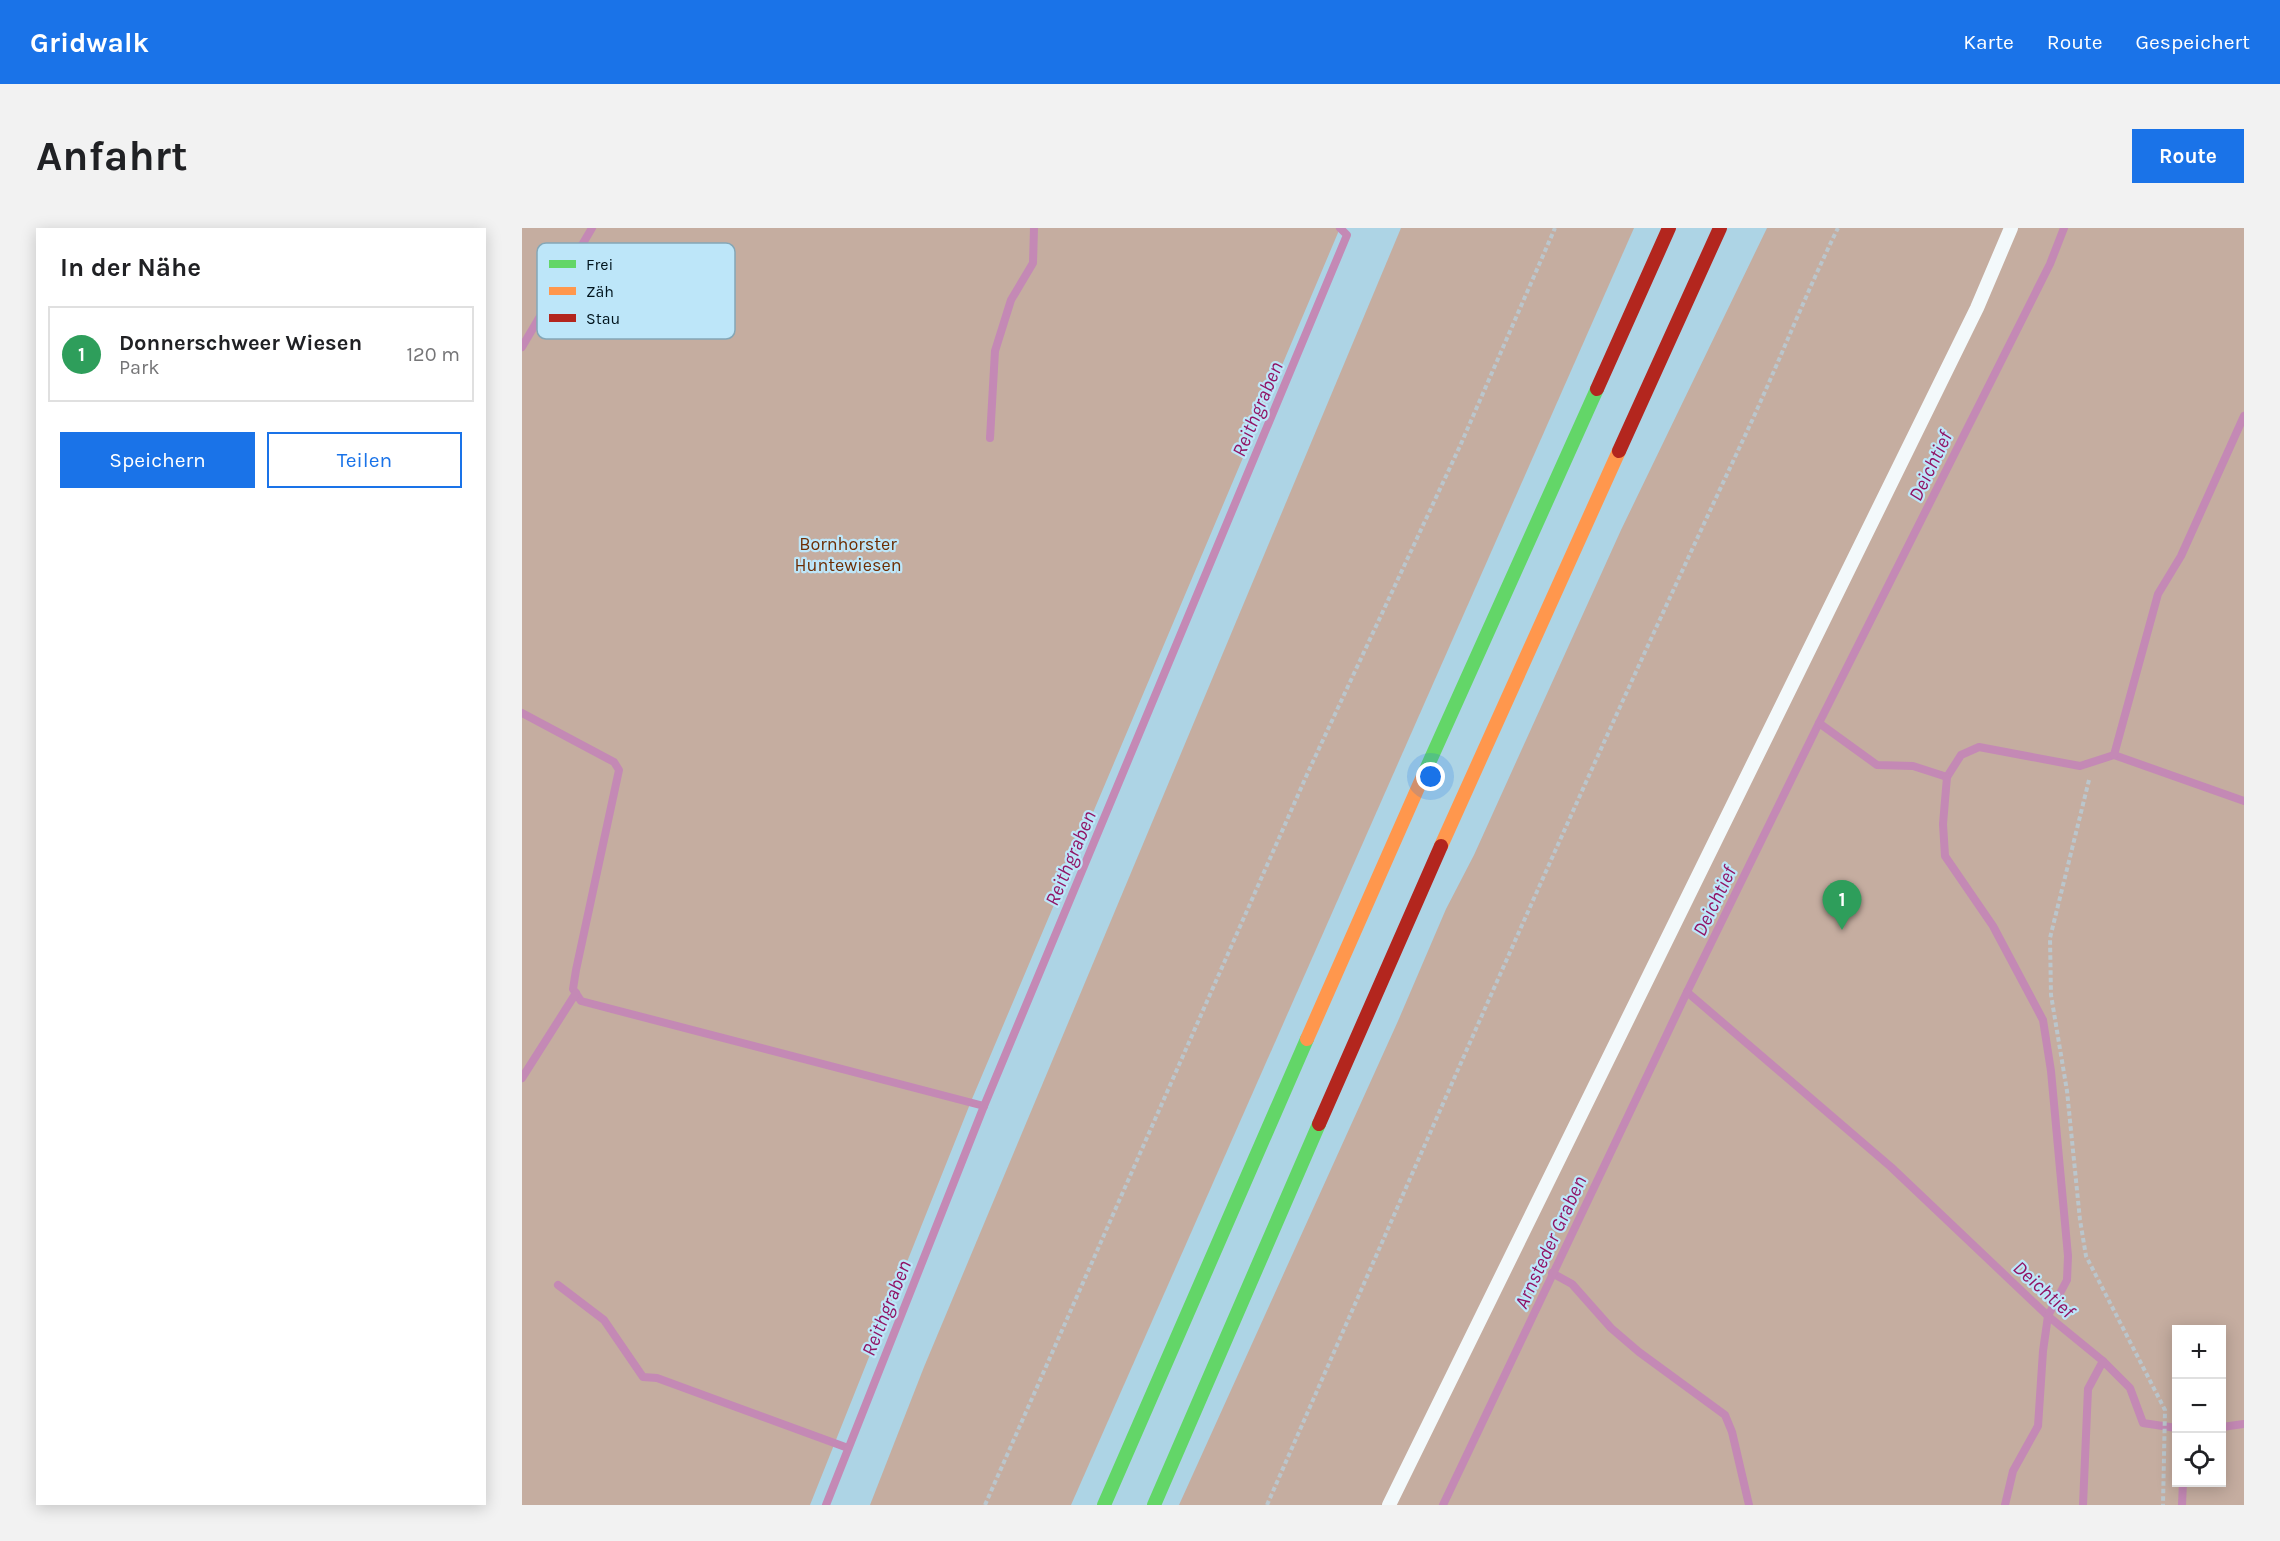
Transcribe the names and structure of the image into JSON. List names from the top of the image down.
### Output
{
  "water": ["Reithgraben", "Deichtief", "Arnsteder Graben"],
  "parks": ["Bornhorster Huntewiesen"],
  "legend": ["Frei", "Zäh", "Stau"],
  "page": {
    "header": "Gridwalk",
    "nav": ["Karte", "Route", "Gespeichert"],
    "buttons": [
      "Route",
      ["Speichern", "Teilen"]
    ],
    "title": "Anfahrt",
    "heading": "In der Nähe",
    "list": [
      {
        "mark": "1",
        "name": "Donnerschweer Wiesen",
        "note": "Park",
        "value": "120 m"
      }
    ],
    "pins": "1",
    "map_buttons": ["+", "−"]
  }
}
